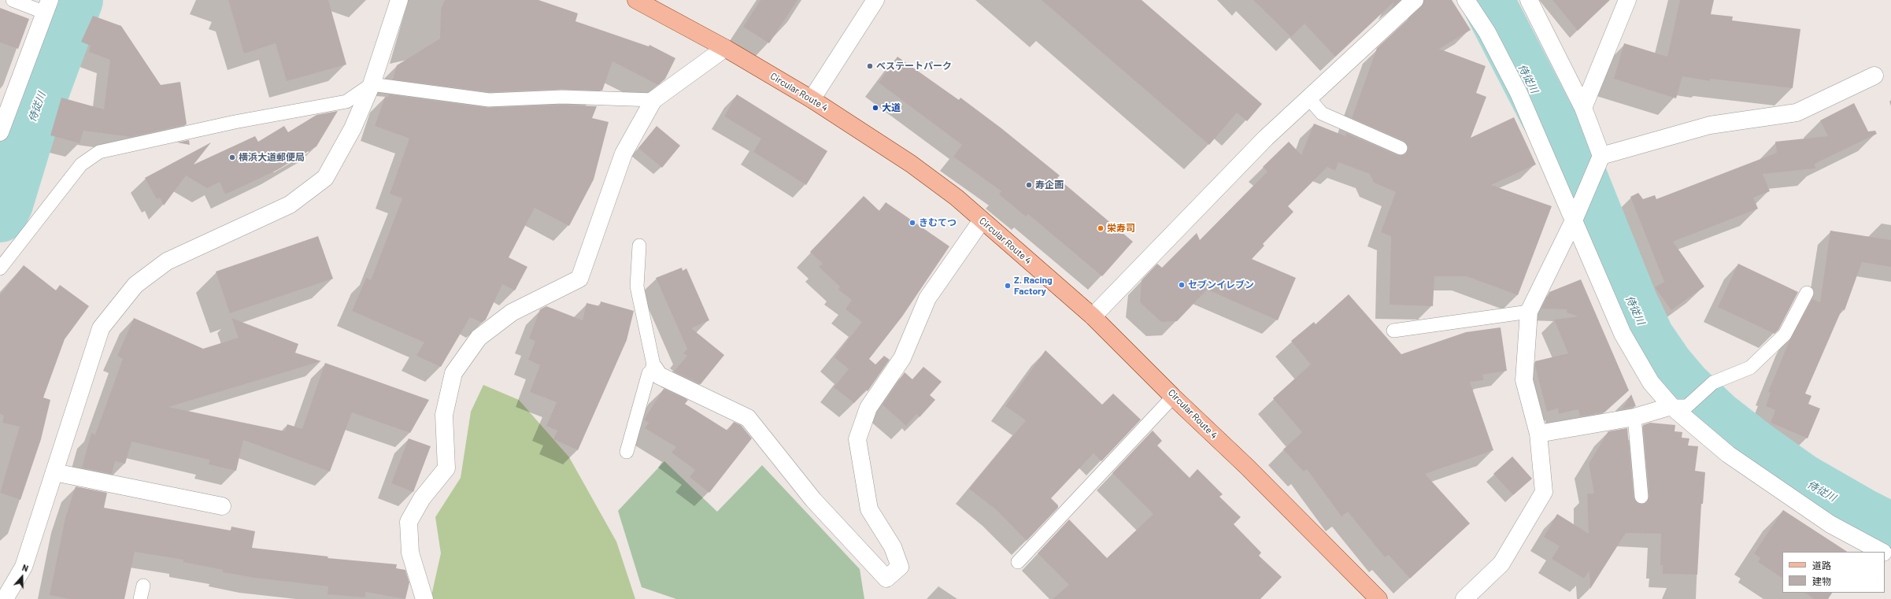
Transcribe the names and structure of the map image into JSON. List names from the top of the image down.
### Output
{
  "streets": {
    "main road": ["Circular Route 4"]
  },
  "water": ["侍従川"],
  "places": [
    "べステートパーク",
    "大道",
    "横浜大道郵便局",
    "寿企画",
    "きむてつ",
    "栄寿司",
    "セブンイレブン",
    "Z. Racing Factory"
  ],
  "legend": ["道路", "建物"],
  "north": "top"
}
